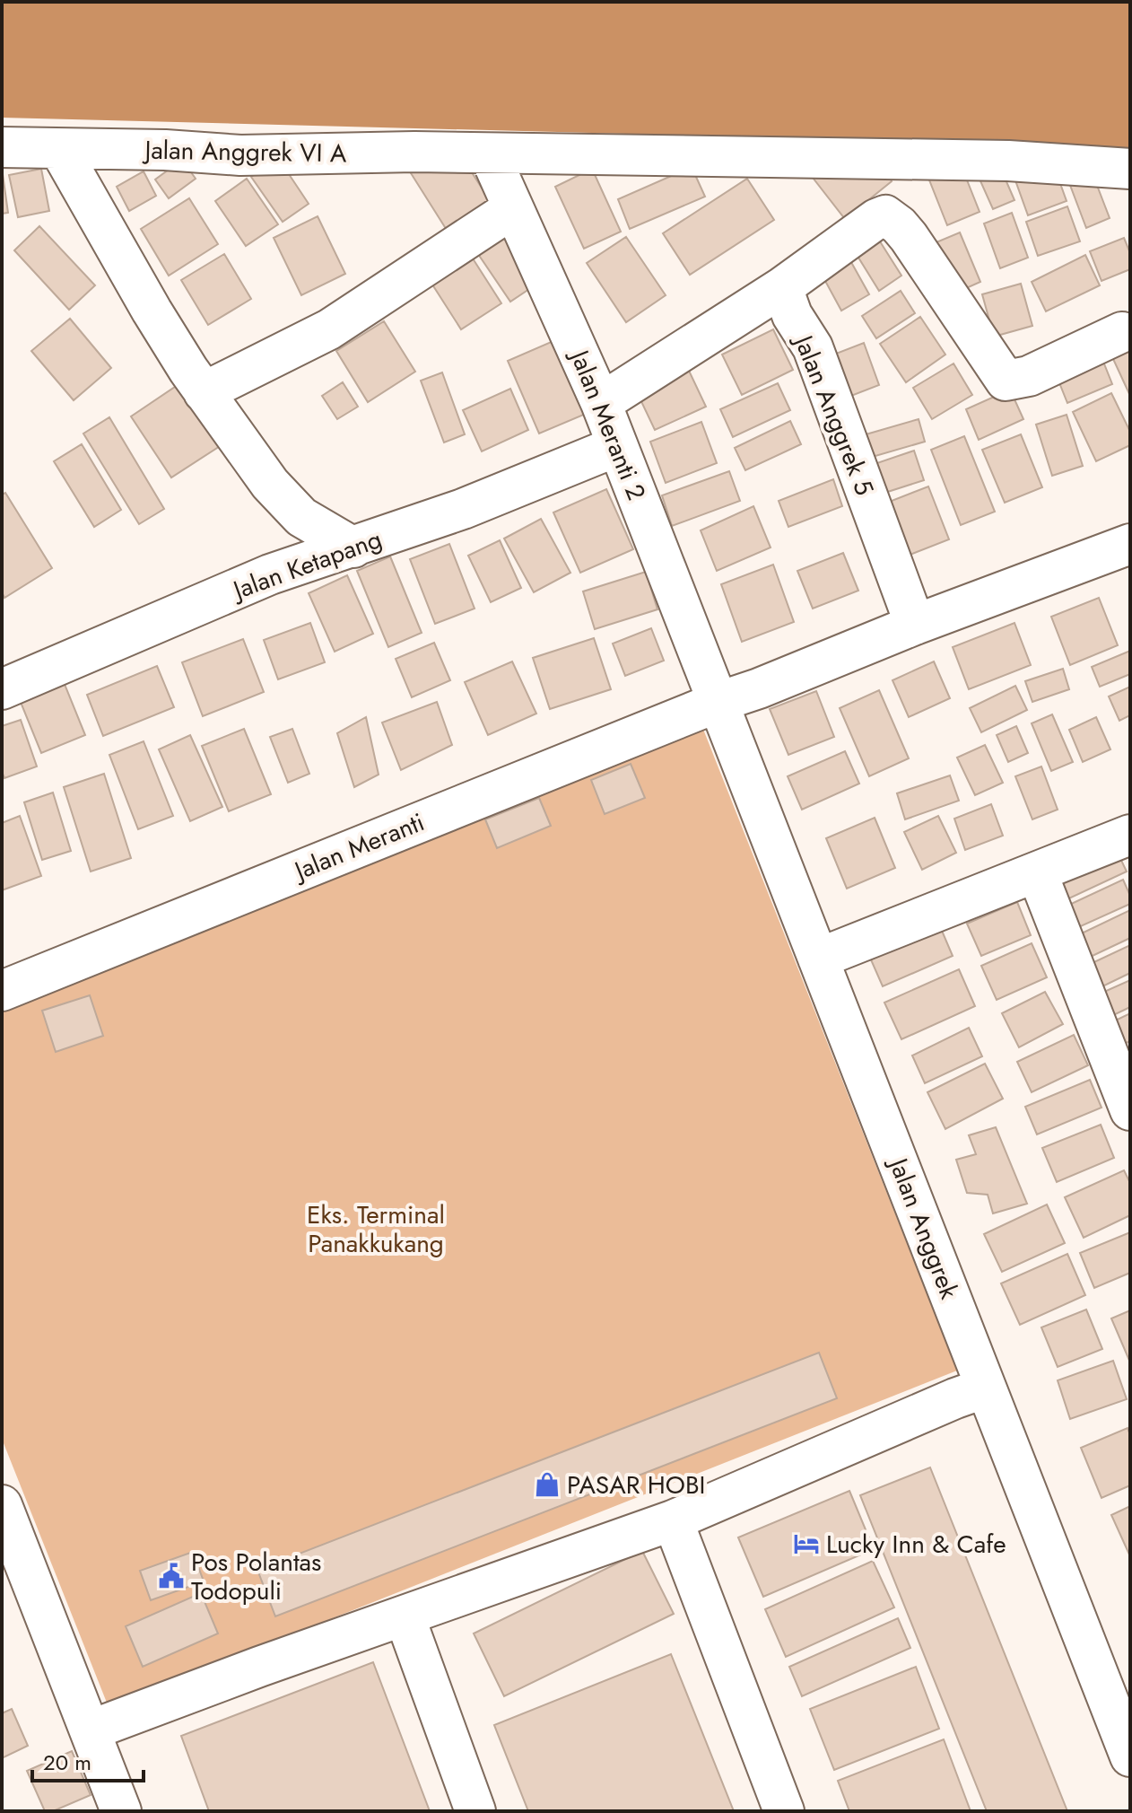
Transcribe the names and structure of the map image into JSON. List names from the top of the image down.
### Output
{
  "streets": {
    "street": [
      "Jalan Anggrek VI A",
      "Jalan Anggrek 5",
      "Jalan Meranti 2",
      "Jalan Ketapang",
      "Jalan Meranti",
      "Jalan Anggrek"
    ]
  },
  "crossings": [
    ["Jalan Anggrek VI A", "Jalan Meranti 2"],
    ["Jalan Anggrek 5", "Jalan Meranti"],
    ["Jalan Meranti 2", "Jalan Ketapang"],
    ["Jalan Meranti 2", "Jalan Meranti"],
    ["Jalan Meranti 2", "Jalan Anggrek"],
    ["Jalan Meranti", "Jalan Anggrek"]
  ],
  "parks": ["Eks. Terminal Panakkukang"],
  "places": {
    "shop": ["PASAR HOBI"],
    "hotel": ["Lucky Inn & Cafe"],
    "public building": ["Pos Polantas Todopuli"]
  },
  "scale_bar": "20 m"
}
